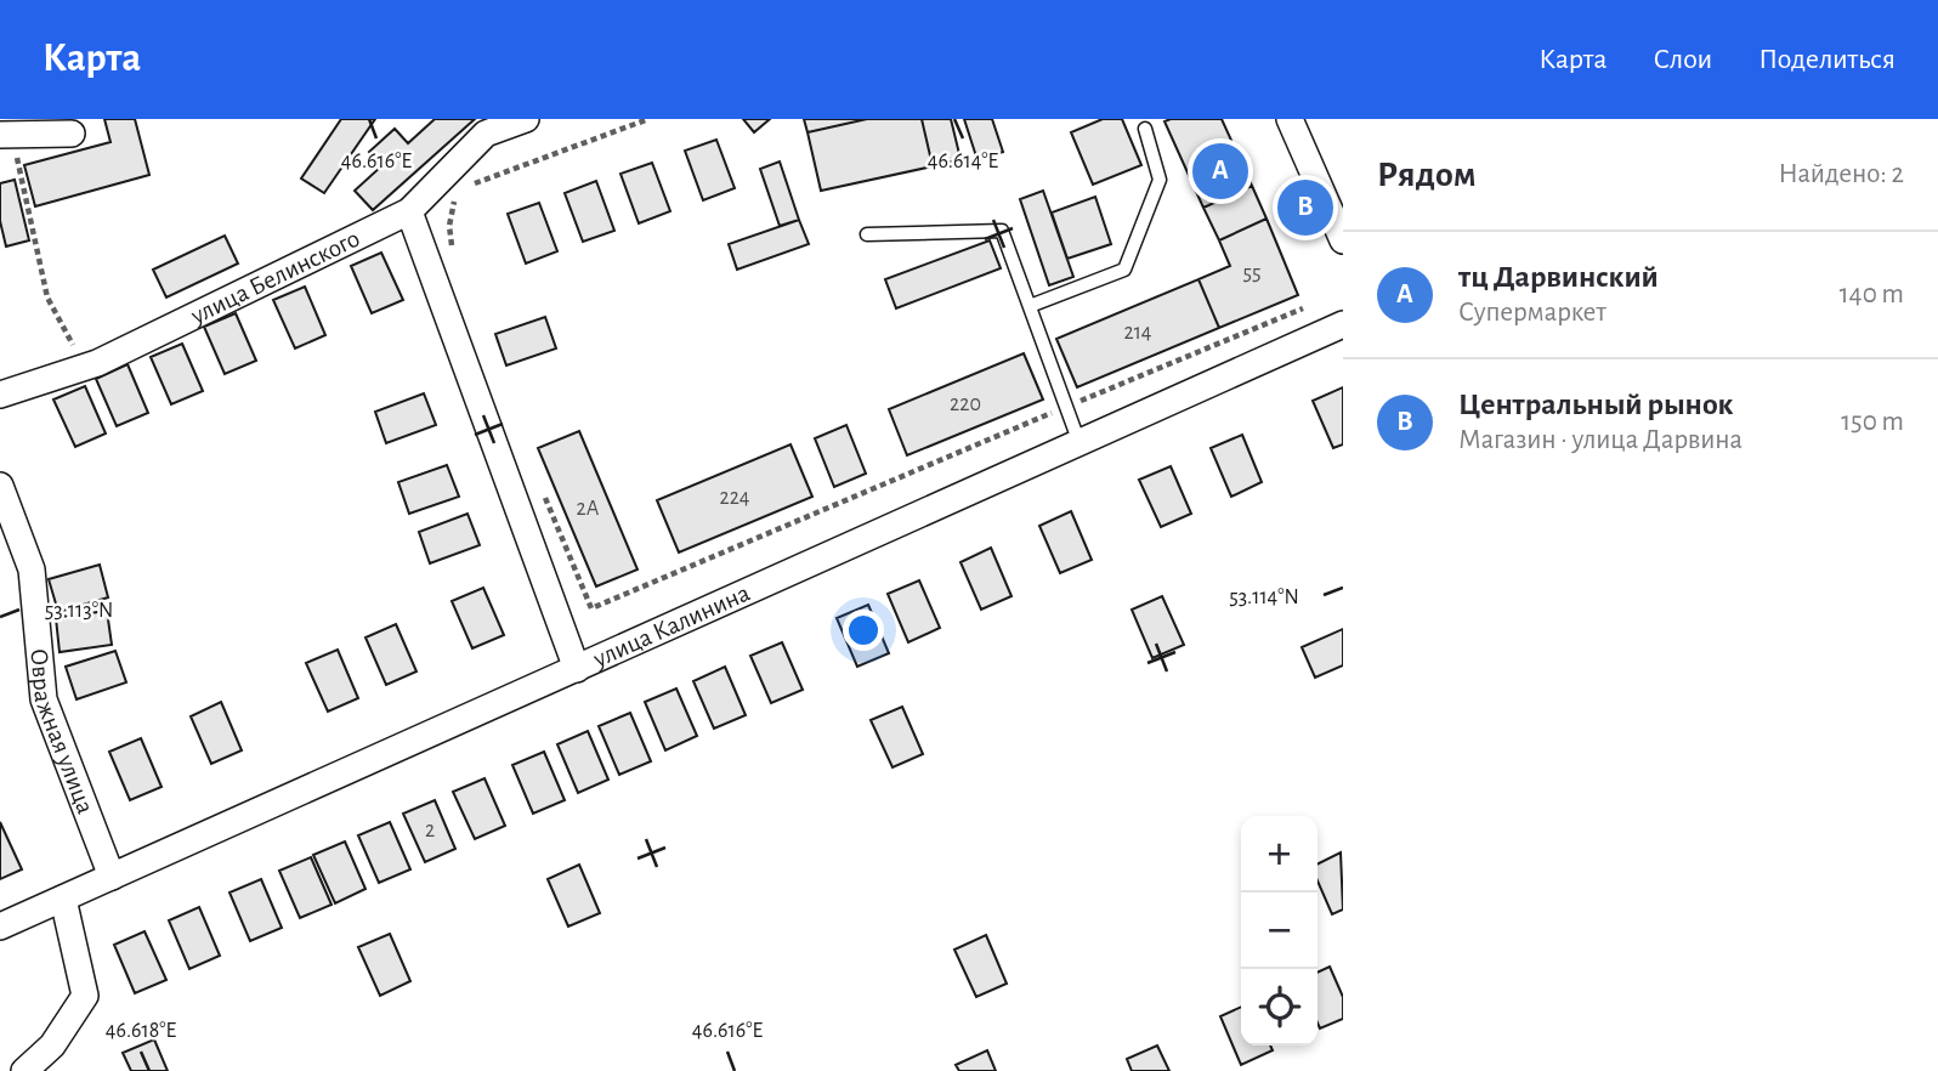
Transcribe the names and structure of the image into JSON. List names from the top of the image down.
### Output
{
  "streets": {
    "street": ["улица Белинского", "улица Калинина", "Овражная улица"]
  },
  "crossings": [
    ["улица Калинина", "Овражная улица"]
  ],
  "house_numbers": [
    "55",
    "214",
    "220",
    "224",
    "2А",
    "2"
  ],
  "page": {
    "header": "Карта",
    "nav": ["Карта", "Слои", "Поделиться"],
    "heading": ["Рядом", "Найдено: 2"],
    "pins": ["A", "B"],
    "list": [
      {
        "mark": "A",
        "name": "тц Дарвинский",
        "note": "Супермаркет",
        "value": "140 m"
      },
      {
        "mark": "B",
        "name": "Центральный рынок",
        "note": "Магазин · улица Дарвина",
        "value": "150 m"
      }
    ],
    "map_buttons": ["+", "−"]
  },
  "coordinates": [
    "46.616°E",
    "46.614°E",
    "53.114°N",
    "53.113°N",
    "46.618°E"
  ]
}
